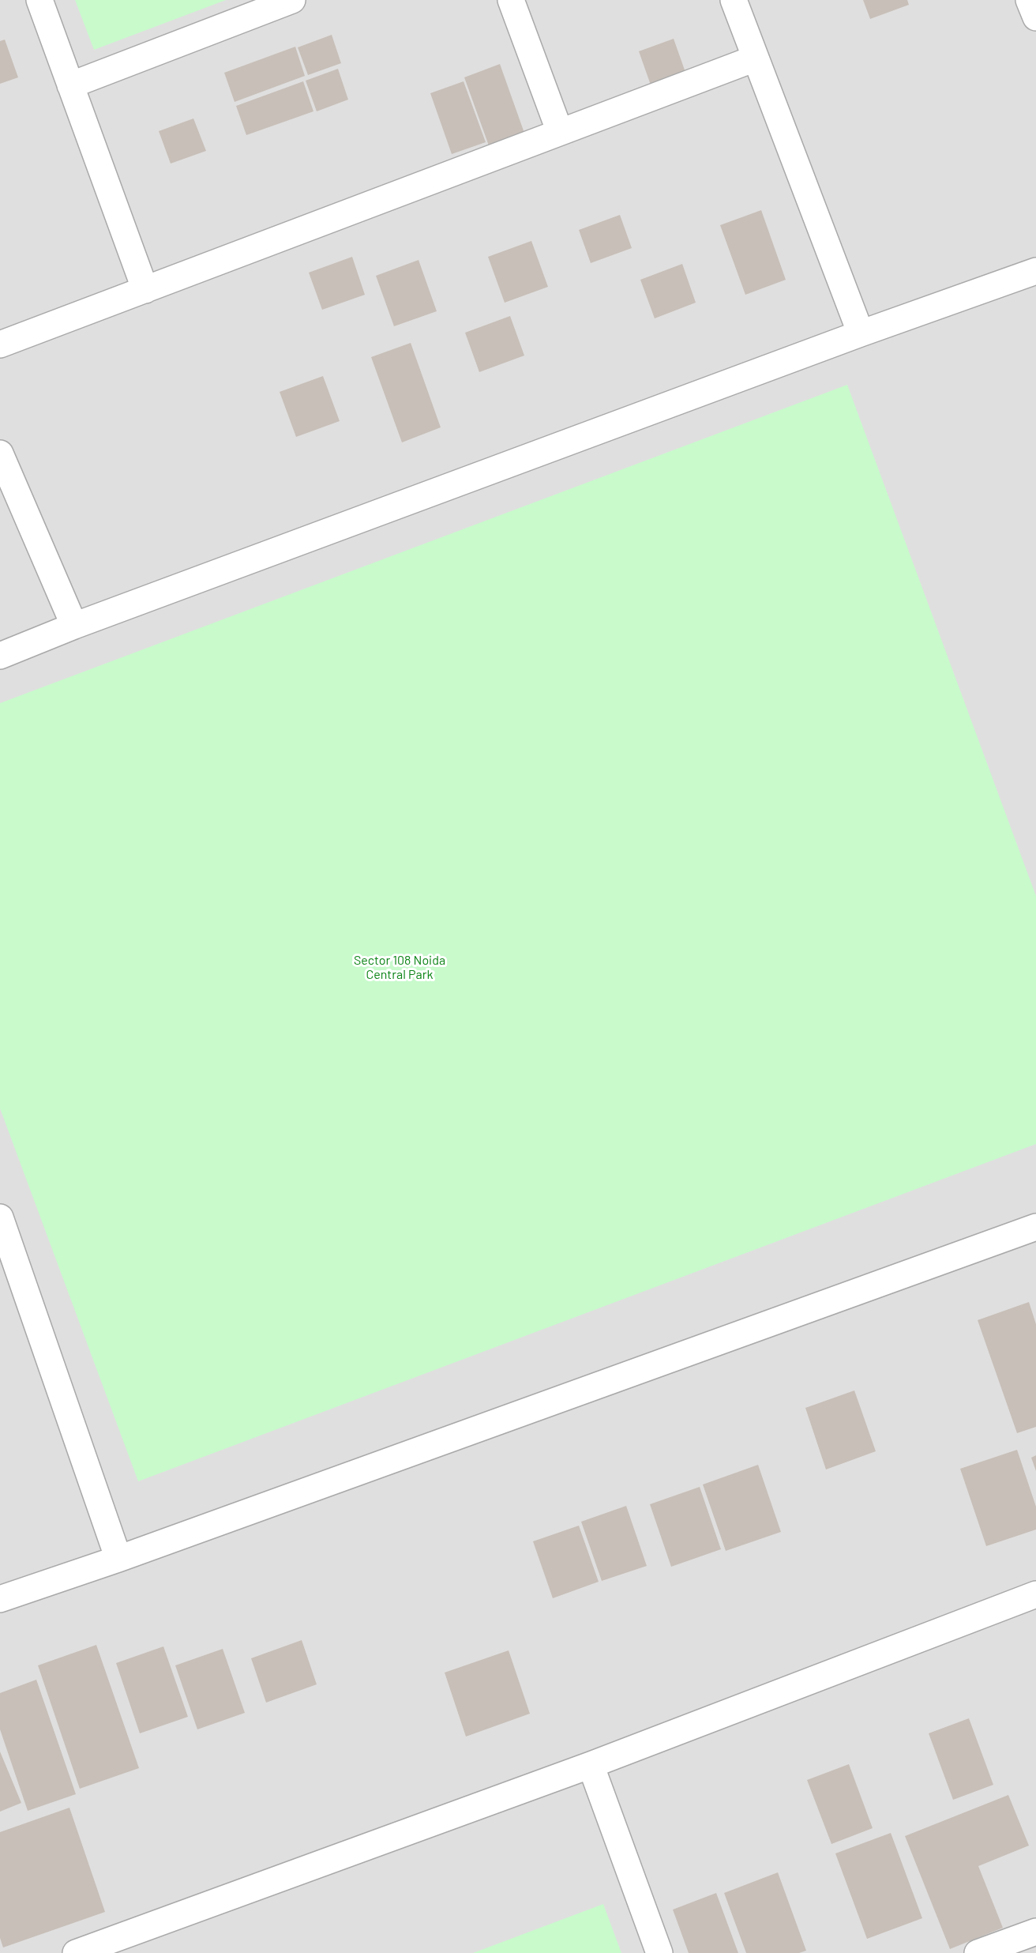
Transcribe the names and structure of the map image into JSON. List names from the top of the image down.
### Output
{
  "parks": ["Sector 108 Noida Central Park"]
}
